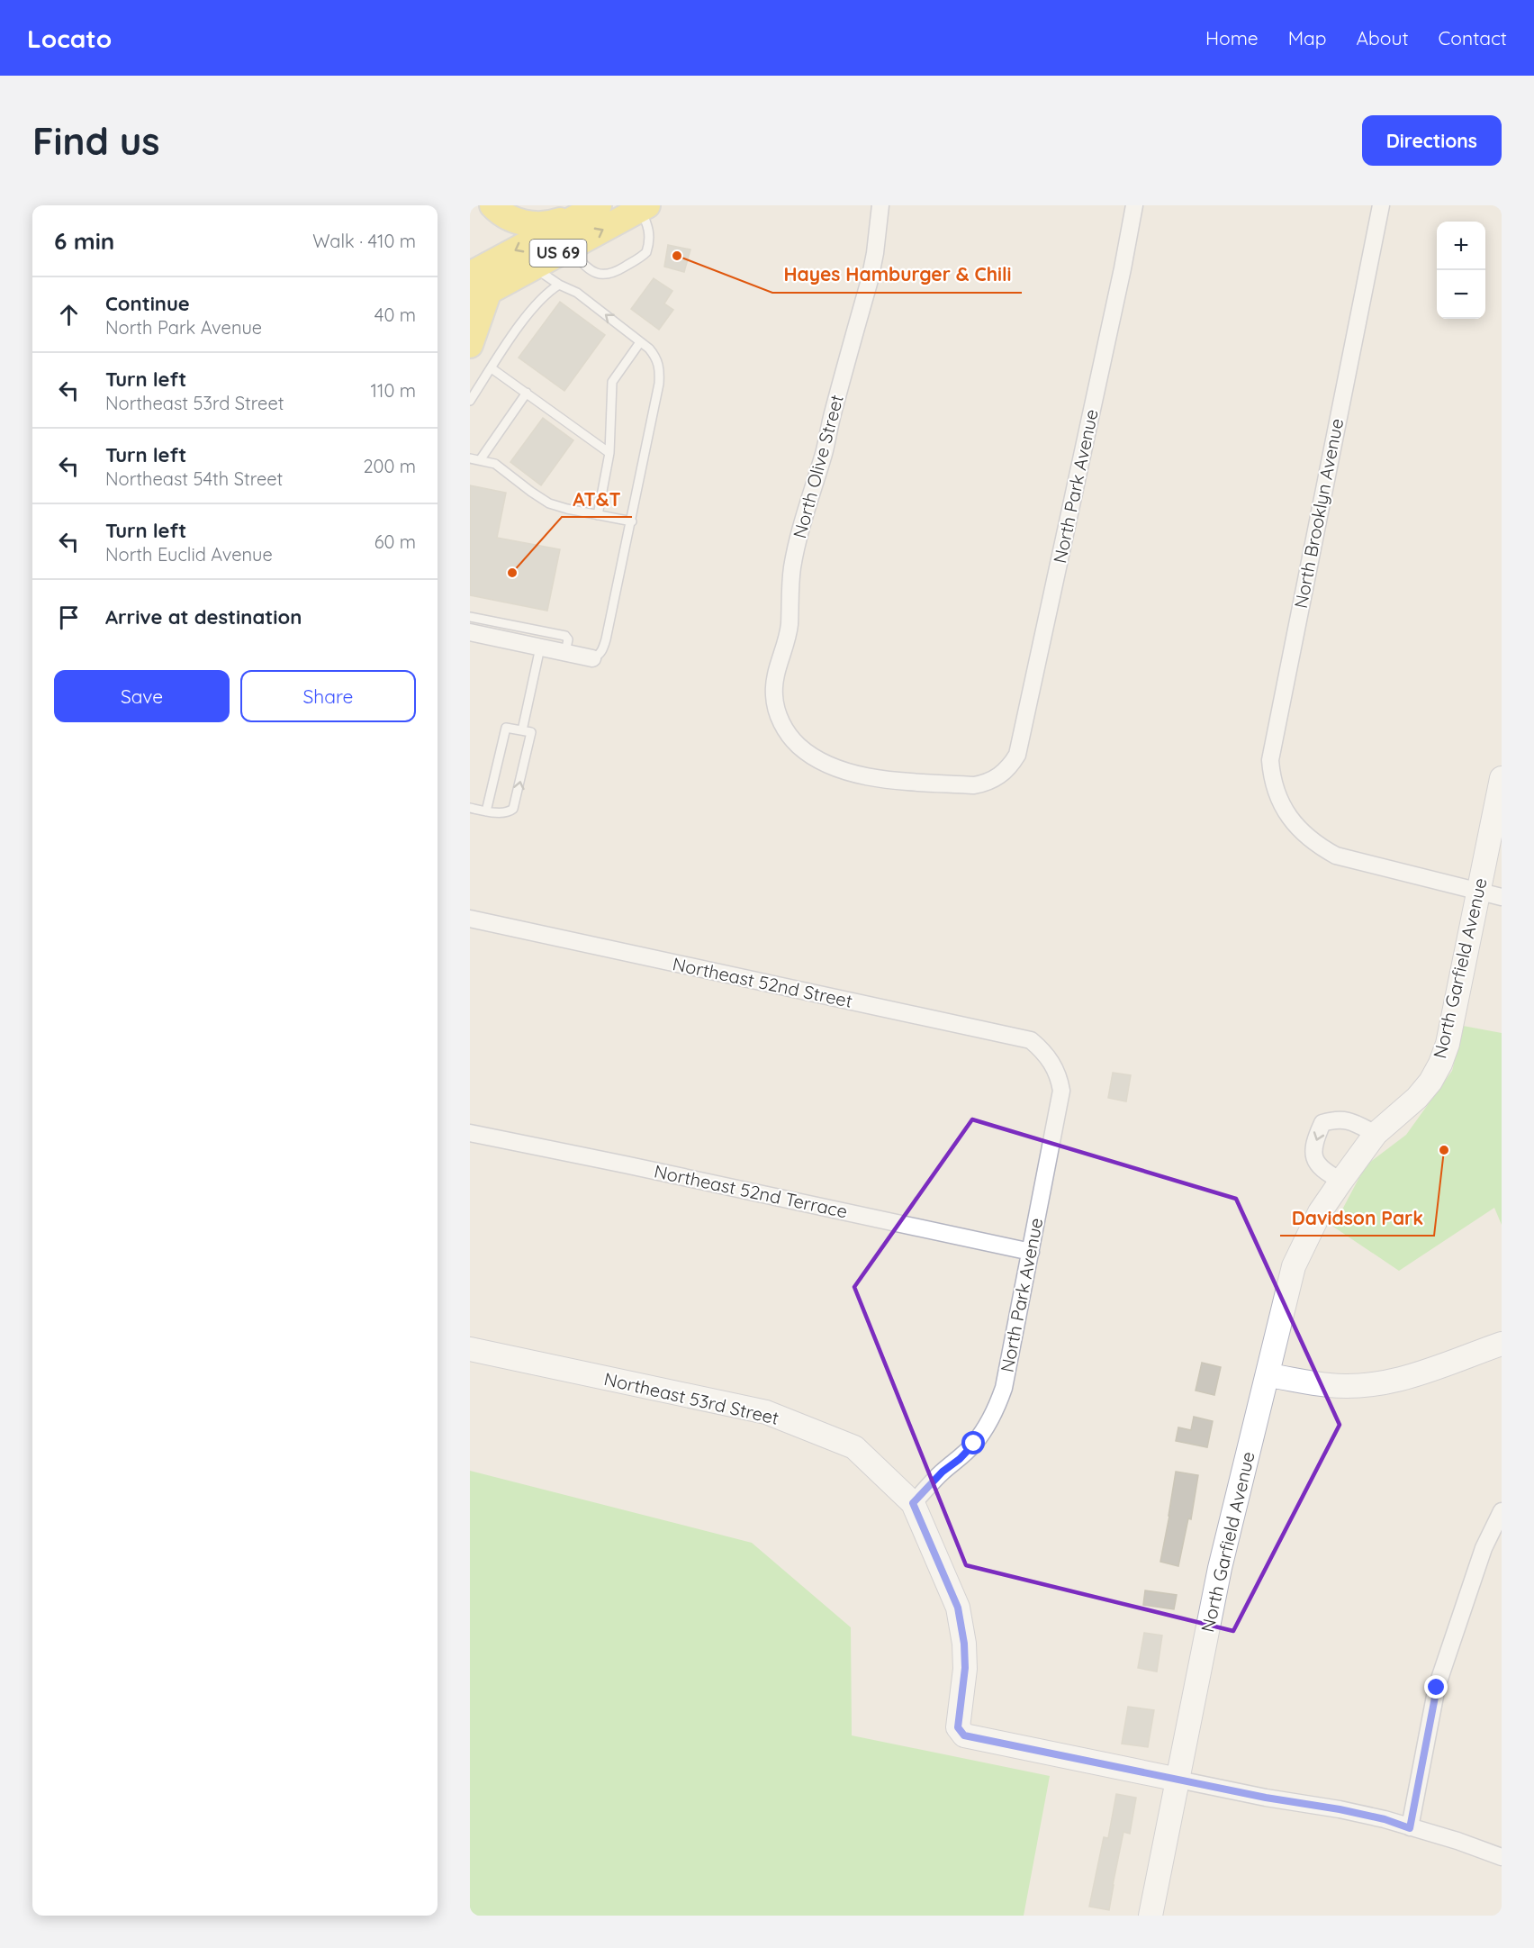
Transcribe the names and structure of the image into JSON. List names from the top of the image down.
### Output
{
  "streets": {
    "main road": ["US 69"],
    "street": [
      "North Olive Street",
      "North Park Avenue",
      "North Brooklyn Avenue",
      "North Garfield Avenue",
      "Northeast 52nd Street",
      "Northeast 52nd Terrace",
      "Northeast 53rd Street"
    ]
  },
  "crossings": [
    ["North Olive Street", "North Park Avenue"],
    ["North Park Avenue", "Northeast 52nd Street"],
    ["North Park Avenue", "Northeast 52nd Terrace"],
    ["North Park Avenue", "Northeast 53rd Street"],
    ["North Brooklyn Avenue", "North Garfield Avenue"],
    ["North Garfield Avenue", "Northeast 53rd Street"]
  ],
  "places": ["Hayes Hamburger & Chili", "AT&T", "Davidson Park"],
  "page": {
    "header": "Locato",
    "nav": [
      "Home",
      "Map",
      "About",
      "Contact"
    ],
    "buttons": [
      "Directions",
      ["Save", "Share"]
    ],
    "title": "Find us",
    "heading": ["6 min", "Walk · 410 m"],
    "map_buttons": ["+", "−"],
    "list": [
      ["Continue", "North Park Avenue", "40 m"],
      ["Turn left", "Northeast 53rd Street", "110 m"],
      ["Turn left", "Northeast 54th Street", "200 m"],
      ["Turn left", "North Euclid Avenue", "60 m"],
      "Arrive at destination"
    ]
  }
}
